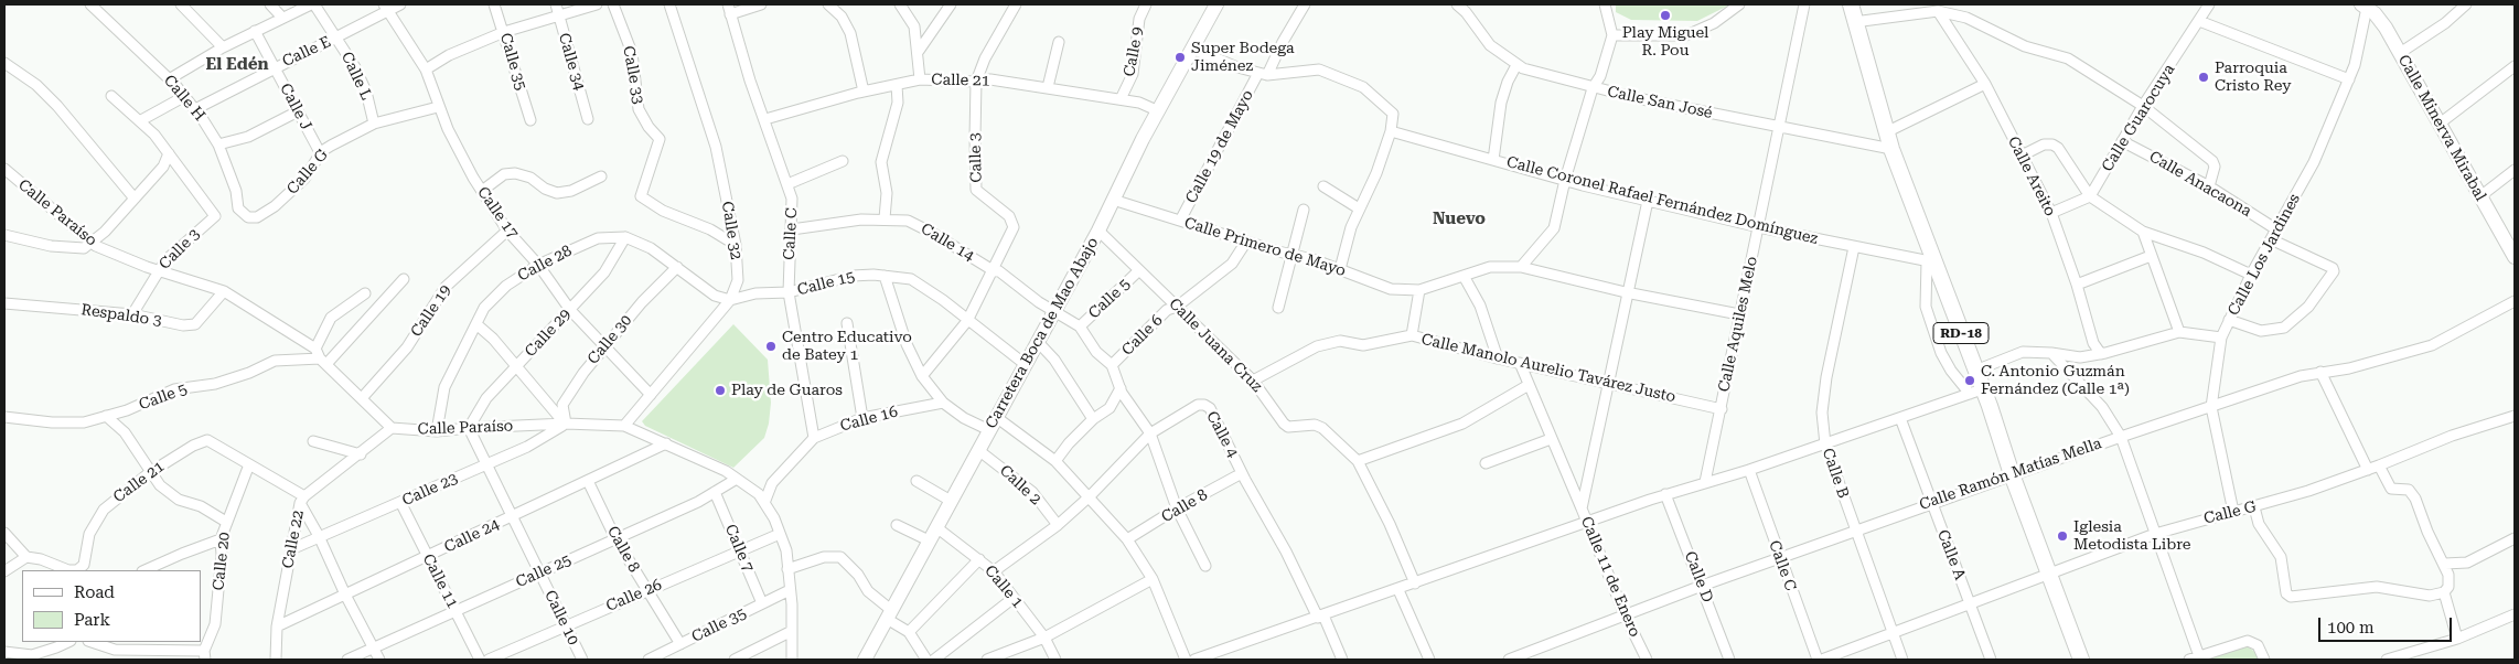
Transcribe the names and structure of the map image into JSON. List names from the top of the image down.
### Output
{
  "streets": {
    "main road": ["RD-18"],
    "street": [
      "Calle E",
      "Calle 9",
      "Calle 35",
      "Calle 34",
      "Calle 33",
      "Calle L",
      "Calle 21",
      "Calle H",
      "Calle San José",
      "Calle J",
      "Calle Guarocuya",
      "Calle Minerva Mirabal",
      "Calle 19 de Mayo",
      "Calle 3",
      "Calle G",
      "Calle Areito",
      "Calle Anacaona",
      "Calle Coronel Rafael Fernández Domínguez",
      "Calle Paraíso",
      "Calle 17",
      "Calle 32",
      "Calle C",
      "Calle 14",
      "Calle Primero de Mayo",
      "Calle Los Jardines",
      "Calle 28",
      "Calle 15",
      "Calle 5",
      "Calle 19",
      "Respaldo 3",
      "Calle Aquiles Melo",
      "Calle 29",
      "Carretera Boca de Mao Abajo",
      "Calle 6",
      "Calle 30",
      "Calle Juana Cruz",
      "Calle Manolo Aurelio Tavárez Justo",
      "Calle 16",
      "Calle 4",
      "Calle B",
      "Calle Ramón Matías Mella",
      "Calle 2",
      "Calle 23",
      "Calle 8",
      "Calle 24",
      "Calle 22",
      "Calle 7",
      "Calle A",
      "Calle 20",
      "Calle 25",
      "Calle 11 de Enero",
      "Calle D",
      "Calle 11",
      "Calle 1",
      "Calle 26",
      "Calle 10"
    ]
  },
  "crossings": [
    ["Calle E", "Calle L"],
    ["Calle E", "Calle H"],
    ["Calle E", "Calle J"],
    ["Calle E", "Calle 17"],
    ["Calle 9", "Calle 21"],
    ["Calle 35", "Calle Paraíso"],
    ["Calle 35", "Calle 8"],
    ["Calle 35", "Calle 7"],
    ["Calle 33", "Calle 32"],
    ["Calle L", "Calle G"],
    ["Calle 21", "Calle 3"],
    ["Calle 21", "Calle C"],
    ["Calle 21", "Carretera Boca de Mao Abajo"],
    ["Calle 21", "Calle 22"],
    ["Calle 21", "Calle 20"],
    ["Calle H", "Calle G"],
    ["Calle San José", "Calle Aquiles Melo"],
    ["Calle San José", "RD-18"],
    ["Calle J", "Calle G"],
    ["Calle Guarocuya", "Calle Anacaona"],
    ["Calle Minerva Mirabal", "Calle Los Jardines"],
    ["Calle 19 de Mayo", "Calle Primero de Mayo"],
    ["Calle 3", "Calle Paraíso"],
    ["Calle 3", "Calle 14"],
    ["Calle 3", "Calle 15"],
    ["Calle 3", "Respaldo 3"],
    ["Calle G", "Calle 17"],
    ["Calle G", "Calle Los Jardines"],
    ["Calle G", "RD-18"],
    ["Calle G", "Calle B"],
    ["Calle G", "Calle A"],
    ["Calle Anacaona", "Calle Los Jardines"],
    ["Calle Coronel Rafael Fernández Domínguez", "Calle Aquiles Melo"],
    ["Calle Coronel Rafael Fernández Domínguez", "RD-18"],
    ["Calle Coronel Rafael Fernández Domínguez", "Calle B"],
    ["Calle Coronel Rafael Fernández Domínguez", "Calle 11 de Enero"],
    ["Calle Paraíso", "Calle 32"],
    ["Calle Paraíso", "Calle 28"],
    ["Calle Paraíso", "Calle 5"],
    ["Calle Paraíso", "Calle 19"],
    ["Calle Paraíso", "Respaldo 3"],
    ["Calle Paraíso", "Calle 29"],
    ["Calle Paraíso", "Calle 30"],
    ["Calle Paraíso", "Calle 16"],
    ["Calle Paraíso", "Calle 23"],
    ["Calle Paraíso", "Calle 24"],
    ["Calle Paraíso", "Calle 22"],
    ["Calle Paraíso", "Calle 25"],
    ["Calle Paraíso", "Calle 26"],
    ["Calle Paraíso", "Calle 10"],
    ["Calle 17", "Calle 32"],
    ["Calle 17", "Calle 28"],
    ["Calle 17", "Calle 19"],
    ["Calle 17", "Calle 29"],
    ["Calle 17", "Calle 30"],
    ["Calle 32", "Calle 28"],
    ["Calle 32", "Calle 15"],
    ["Calle C", "Calle 14"],
    ["Calle C", "Calle 15"],
    ["Calle C", "Calle 16"],
    ["Calle C", "Calle Ramón Matías Mella"],
    ["Calle 14", "Calle 5"],
    ["Calle 14", "Carretera Boca de Mao Abajo"],
    ["Calle Primero de Mayo", "Calle Aquiles Melo"],
    ["Calle Primero de Mayo", "Carretera Boca de Mao Abajo"],
    ["Calle Primero de Mayo", "Calle 6"],
    ["Calle Primero de Mayo", "Calle 11 de Enero"],
    ["Calle Los Jardines", "Calle Ramón Matías Mella"],
    ["Calle 28", "Calle 15"],
    ["Calle 28", "Calle 29"],
    ["Calle 28", "Calle 30"],
    ["Calle 15", "Carretera Boca de Mao Abajo"],
    ["Calle 5", "Calle Juana Cruz"],
    ["Calle Aquiles Melo", "Calle Manolo Aurelio Tavárez Justo"],
    ["Calle 29", "Calle 10"],
    ["Carretera Boca de Mao Abajo", "Calle Juana Cruz"],
    ["Carretera Boca de Mao Abajo", "Calle 2"],
    ["Carretera Boca de Mao Abajo", "Calle 1"],
    ["RD-18", "Calle Ramón Matías Mella"],
    ["Calle 6", "Calle Juana Cruz"],
    ["Calle 30", "Calle 23"],
    ["Calle Juana Cruz", "Calle Manolo Aurelio Tavárez Justo"],
    ["Calle Manolo Aurelio Tavárez Justo", "Calle 11 de Enero"],
    ["Calle 4", "Calle 2"],
    ["Calle 4", "Calle 8"],
    ["Calle 4", "Calle 1"],
    ["Calle B", "Calle Ramón Matías Mella"],
    ["Calle Ramón Matías Mella", "Calle A"],
    ["Calle Ramón Matías Mella", "Calle 11 de Enero"],
    ["Calle Ramón Matías Mella", "Calle D"],
    ["Calle 23", "Calle 22"],
    ["Calle 23", "Calle 11"],
    ["Calle 23", "Calle 10"],
    ["Calle 8", "Calle 24"],
    ["Calle 8", "Calle 25"],
    ["Calle 8", "Calle 26"],
    ["Calle 24", "Calle 22"],
    ["Calle 24", "Calle 11"],
    ["Calle 24", "Calle 10"],
    ["Calle 7", "Calle 25"],
    ["Calle 7", "Calle 26"],
    ["Calle 25", "Calle 11"],
    ["Calle 25", "Calle 10"],
    ["Calle 26", "Calle 10"]
  ],
  "districts": ["El Edén", "Nuevo"],
  "places": [
    "Play Miguel R. Pou",
    "Super Bodega Jiménez",
    "Parroquia Cristo Rey",
    "Centro Educativo de Batey 1",
    "C. Antonio Guzmán Fernández (Calle 1ª)",
    "Play de Guaros",
    "Iglesia Metodista Libre"
  ],
  "legend": ["Road", "Park"],
  "scale_bar": "100 m"
}
